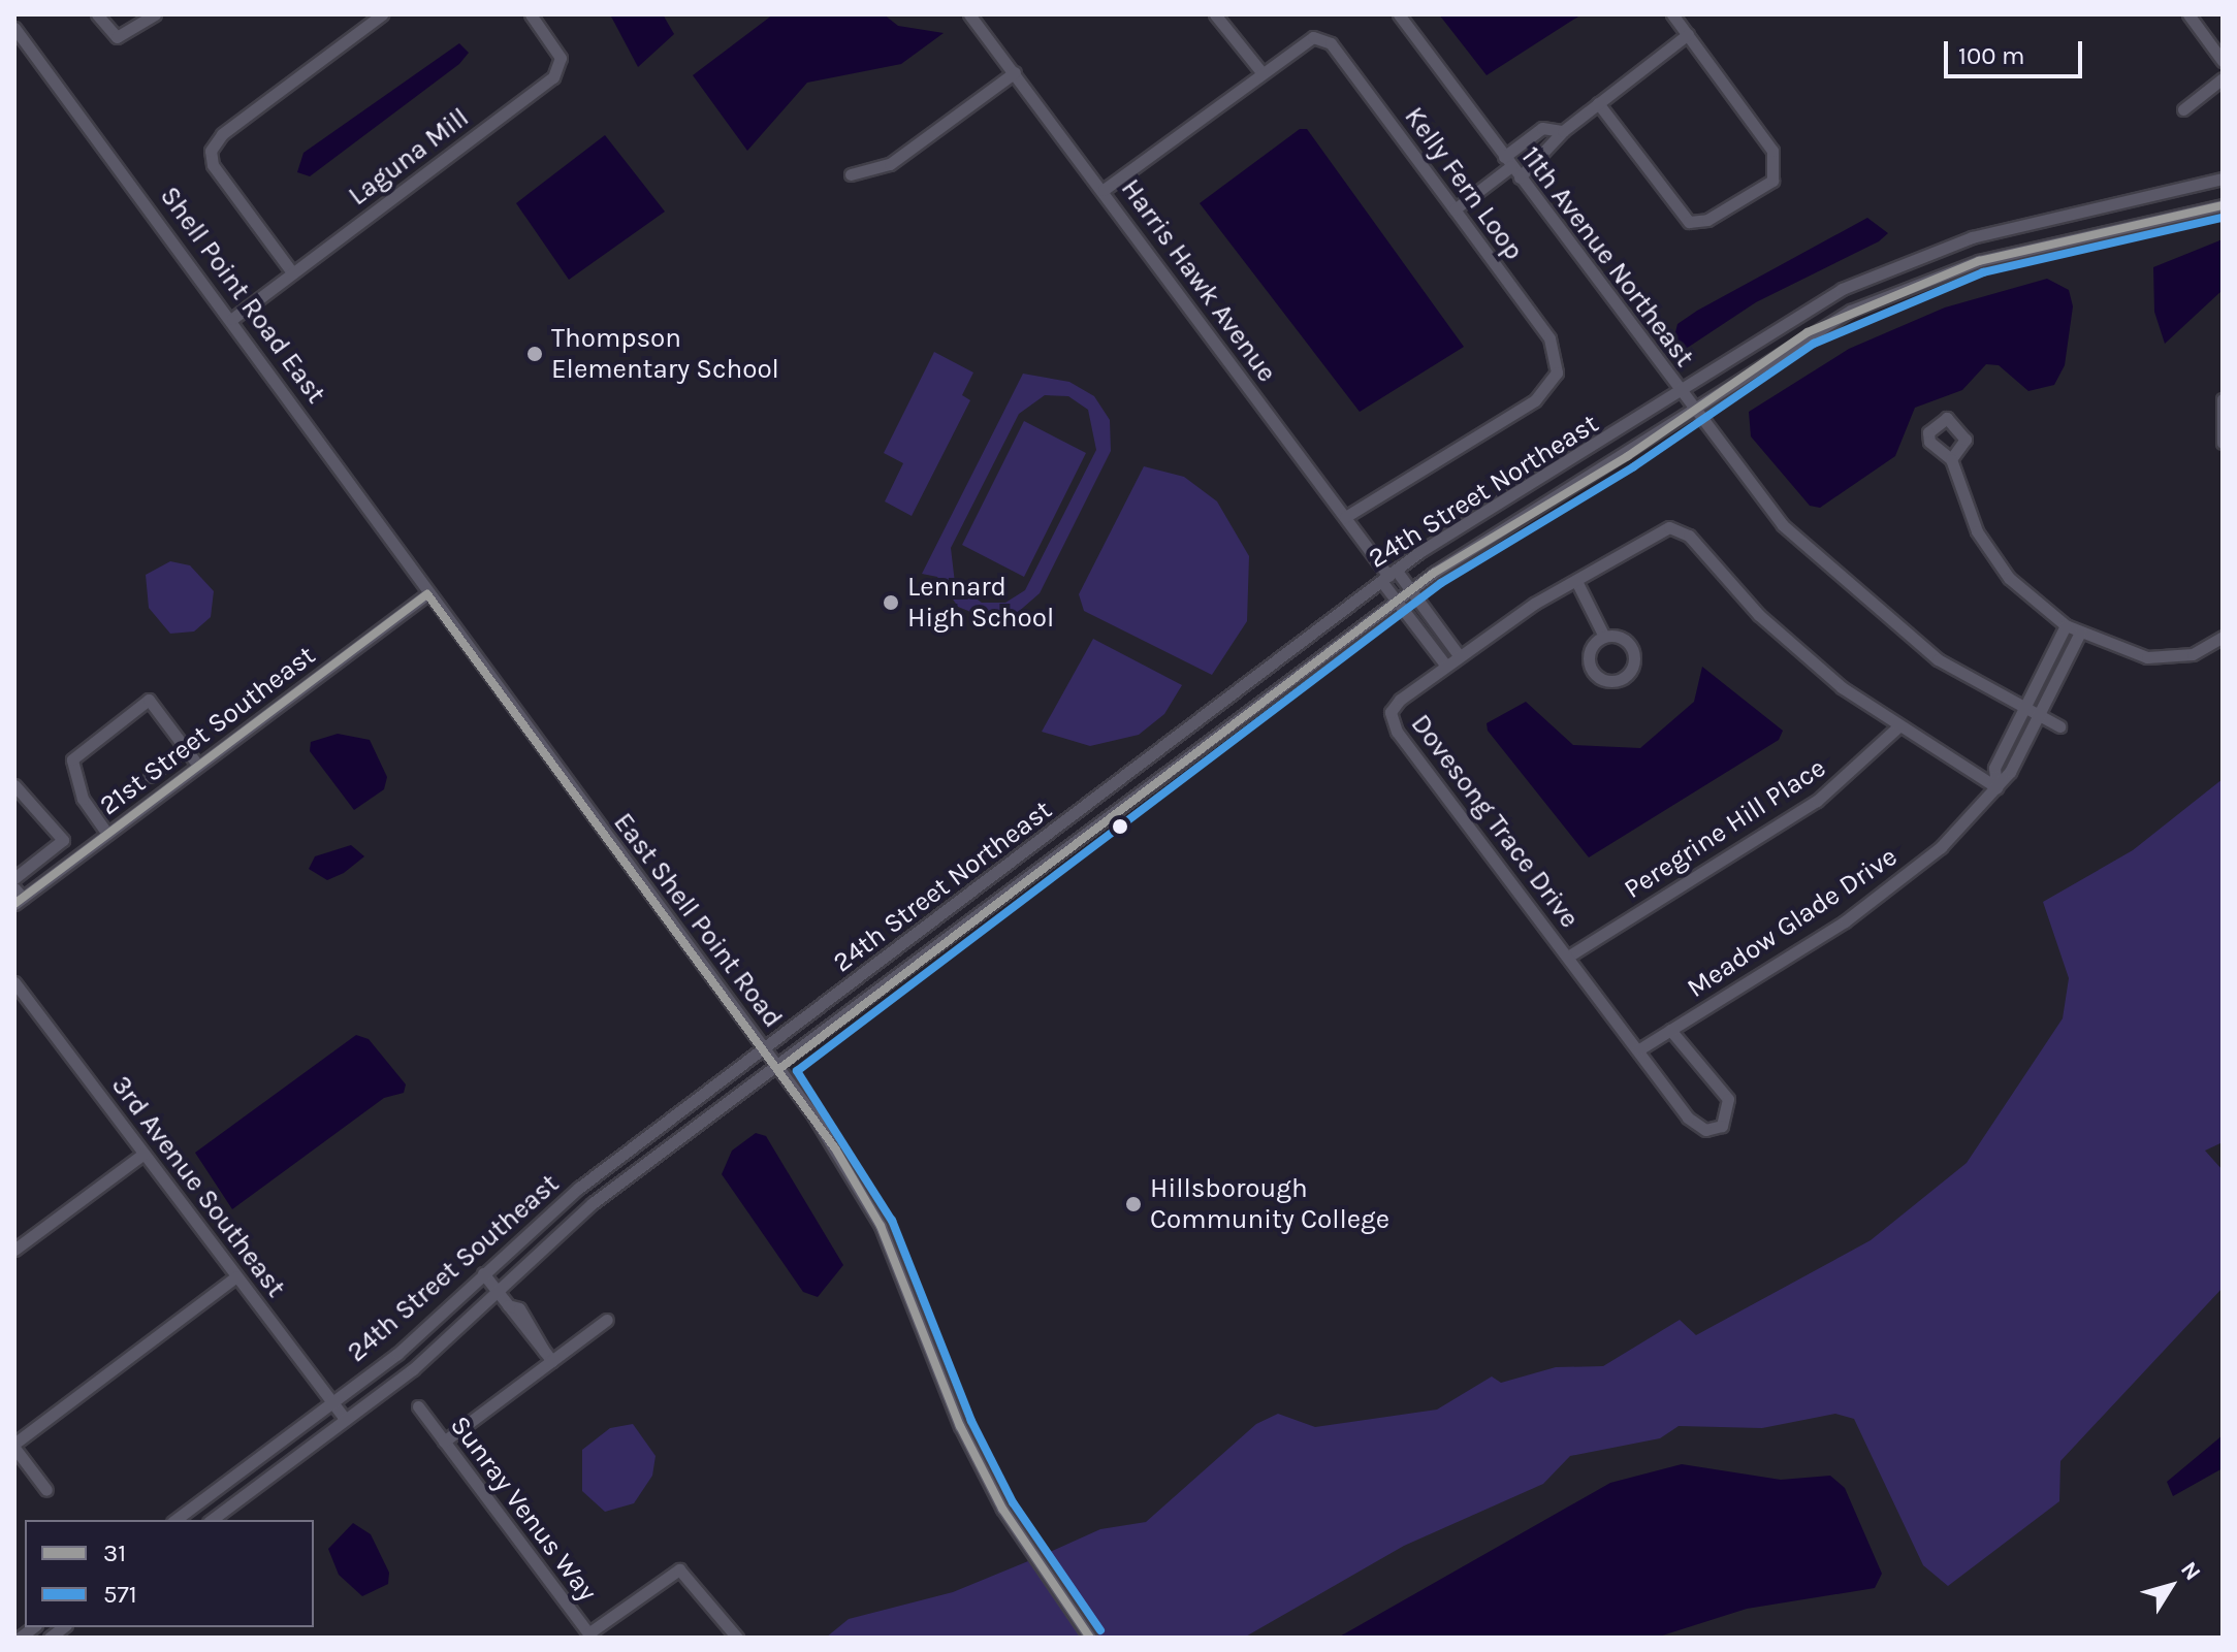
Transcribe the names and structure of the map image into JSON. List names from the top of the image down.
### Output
{
  "streets": {
    "street": [
      "Laguna Mill",
      "Kelly Fern Loop",
      "11th Avenue Northeast",
      "Harris Hawk Avenue",
      "Shell Point Road East",
      "24th Street Northeast",
      "21st Street Southeast",
      "Dovesong Trace Drive",
      "Peregrine Hill Place",
      "East Shell Point Road",
      "Meadow Glade Drive",
      "3rd Avenue Southeast",
      "24th Street Southeast",
      "Sunray Venus Way"
    ]
  },
  "crossings": [
    ["Laguna Mill", "Shell Point Road East"],
    ["Kelly Fern Loop", "Harris Hawk Avenue"],
    ["11th Avenue Northeast", "24th Street Northeast"],
    ["11th Avenue Northeast", "Meadow Glade Drive"],
    ["Harris Hawk Avenue", "24th Street Northeast"],
    ["Shell Point Road East", "21st Street Southeast"],
    ["Shell Point Road East", "East Shell Point Road"],
    ["24th Street Northeast", "East Shell Point Road"],
    ["24th Street Northeast", "24th Street Southeast"],
    ["21st Street Southeast", "East Shell Point Road"],
    ["Dovesong Trace Drive", "Peregrine Hill Place"],
    ["Dovesong Trace Drive", "Meadow Glade Drive"],
    ["East Shell Point Road", "24th Street Southeast"],
    ["3rd Avenue Southeast", "24th Street Southeast"]
  ],
  "places": ["Thompson Elementary School", "Lennard High School", "Hillsborough Community College"],
  "lines": ["transit line 31", "transit line 571"],
  "legend": ["31", "571"],
  "scale_bar": "100 m",
  "north": "top right"
}
